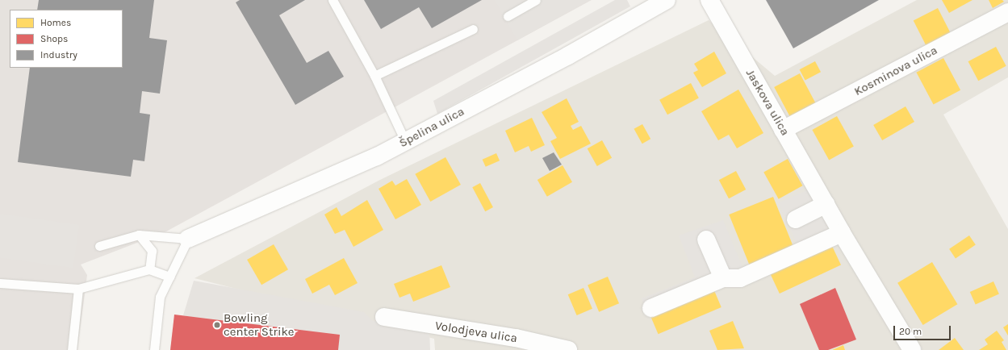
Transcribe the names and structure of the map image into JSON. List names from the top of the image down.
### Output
{
  "streets": {
    "street": [
      "Kosminova ulica",
      "Jaskova ulica",
      "Špelina ulica",
      "Volodjeva ulica"
    ]
  },
  "crossings": [
    ["Kosminova ulica", "Jaskova ulica"]
  ],
  "places": ["Bowling center Strike"],
  "legend": ["Homes", "Shops", "Industry"],
  "scale_bar": "20 m"
}
